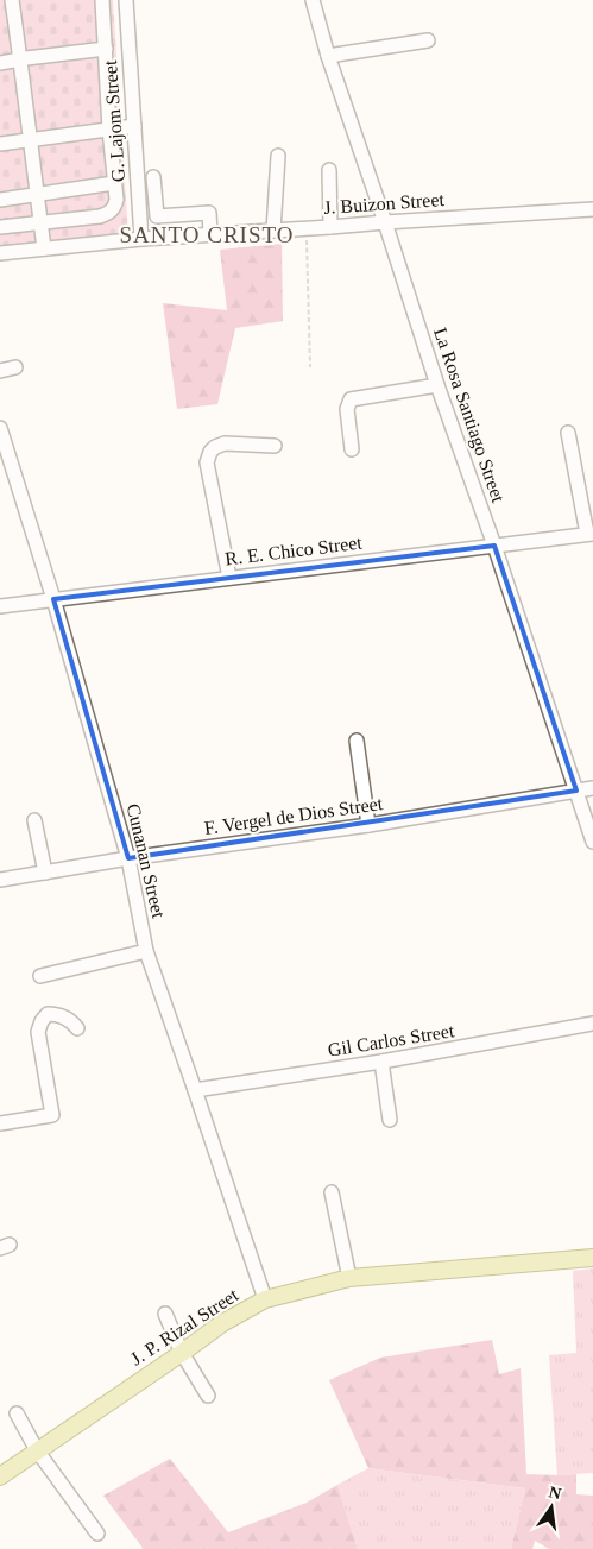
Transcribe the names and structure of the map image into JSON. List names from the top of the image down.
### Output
{
  "streets": {
    "main road": ["J. P. Rizal Street"],
    "street": [
      "G. Lajom Street",
      "J. Buizon Street",
      "La Rosa Santiago Street",
      "R. E. Chico Street",
      "F. Vergel de Dios Street",
      "Cunanan Street",
      "Gil Carlos Street"
    ]
  },
  "crossings": [
    ["G. Lajom Street", "J. Buizon Street"],
    ["J. Buizon Street", "La Rosa Santiago Street"],
    ["La Rosa Santiago Street", "R. E. Chico Street"],
    ["La Rosa Santiago Street", "F. Vergel de Dios Street"],
    ["R. E. Chico Street", "Cunanan Street"],
    ["F. Vergel de Dios Street", "Cunanan Street"],
    ["Cunanan Street", "Gil Carlos Street"],
    ["Cunanan Street", "J. P. Rizal Street"]
  ],
  "districts": ["SANTO CRISTO"],
  "north": "top"
}
